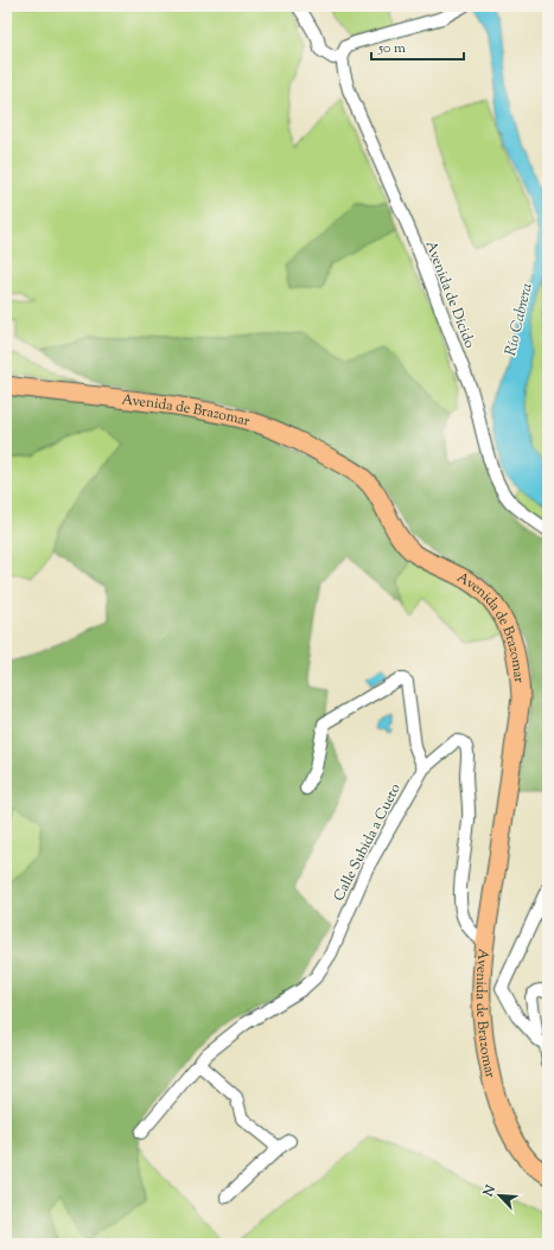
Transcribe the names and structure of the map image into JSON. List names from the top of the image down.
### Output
{
  "streets": {
    "highway": ["Avenida de Brazomar"],
    "street": ["Avenida de Dícido", "Calle Subida a Cueto"]
  },
  "crossings": [
    ["Avenida de Brazomar", "Calle Subida a Cueto"]
  ],
  "water": ["Río Cabrera"],
  "scale_bar": "50 m",
  "north": "top left"
}
